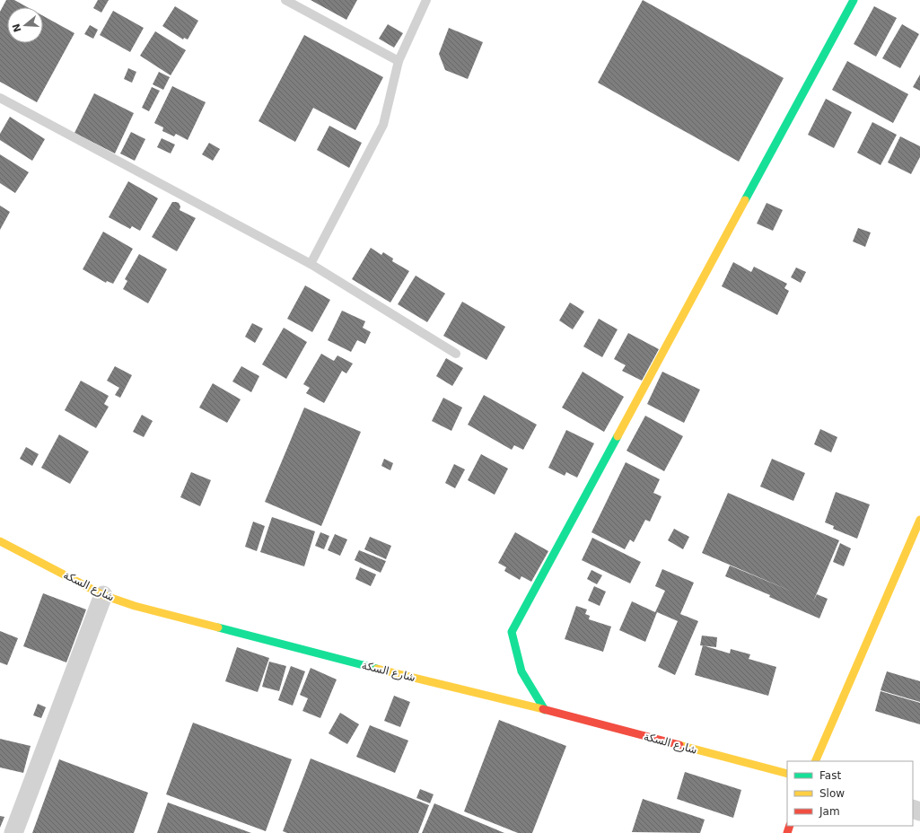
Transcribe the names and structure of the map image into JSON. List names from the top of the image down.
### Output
{
  "streets": {
    "street": ["شارع السكة"]
  },
  "legend": ["Fast", "Slow", "Jam"],
  "north": "left"
}
